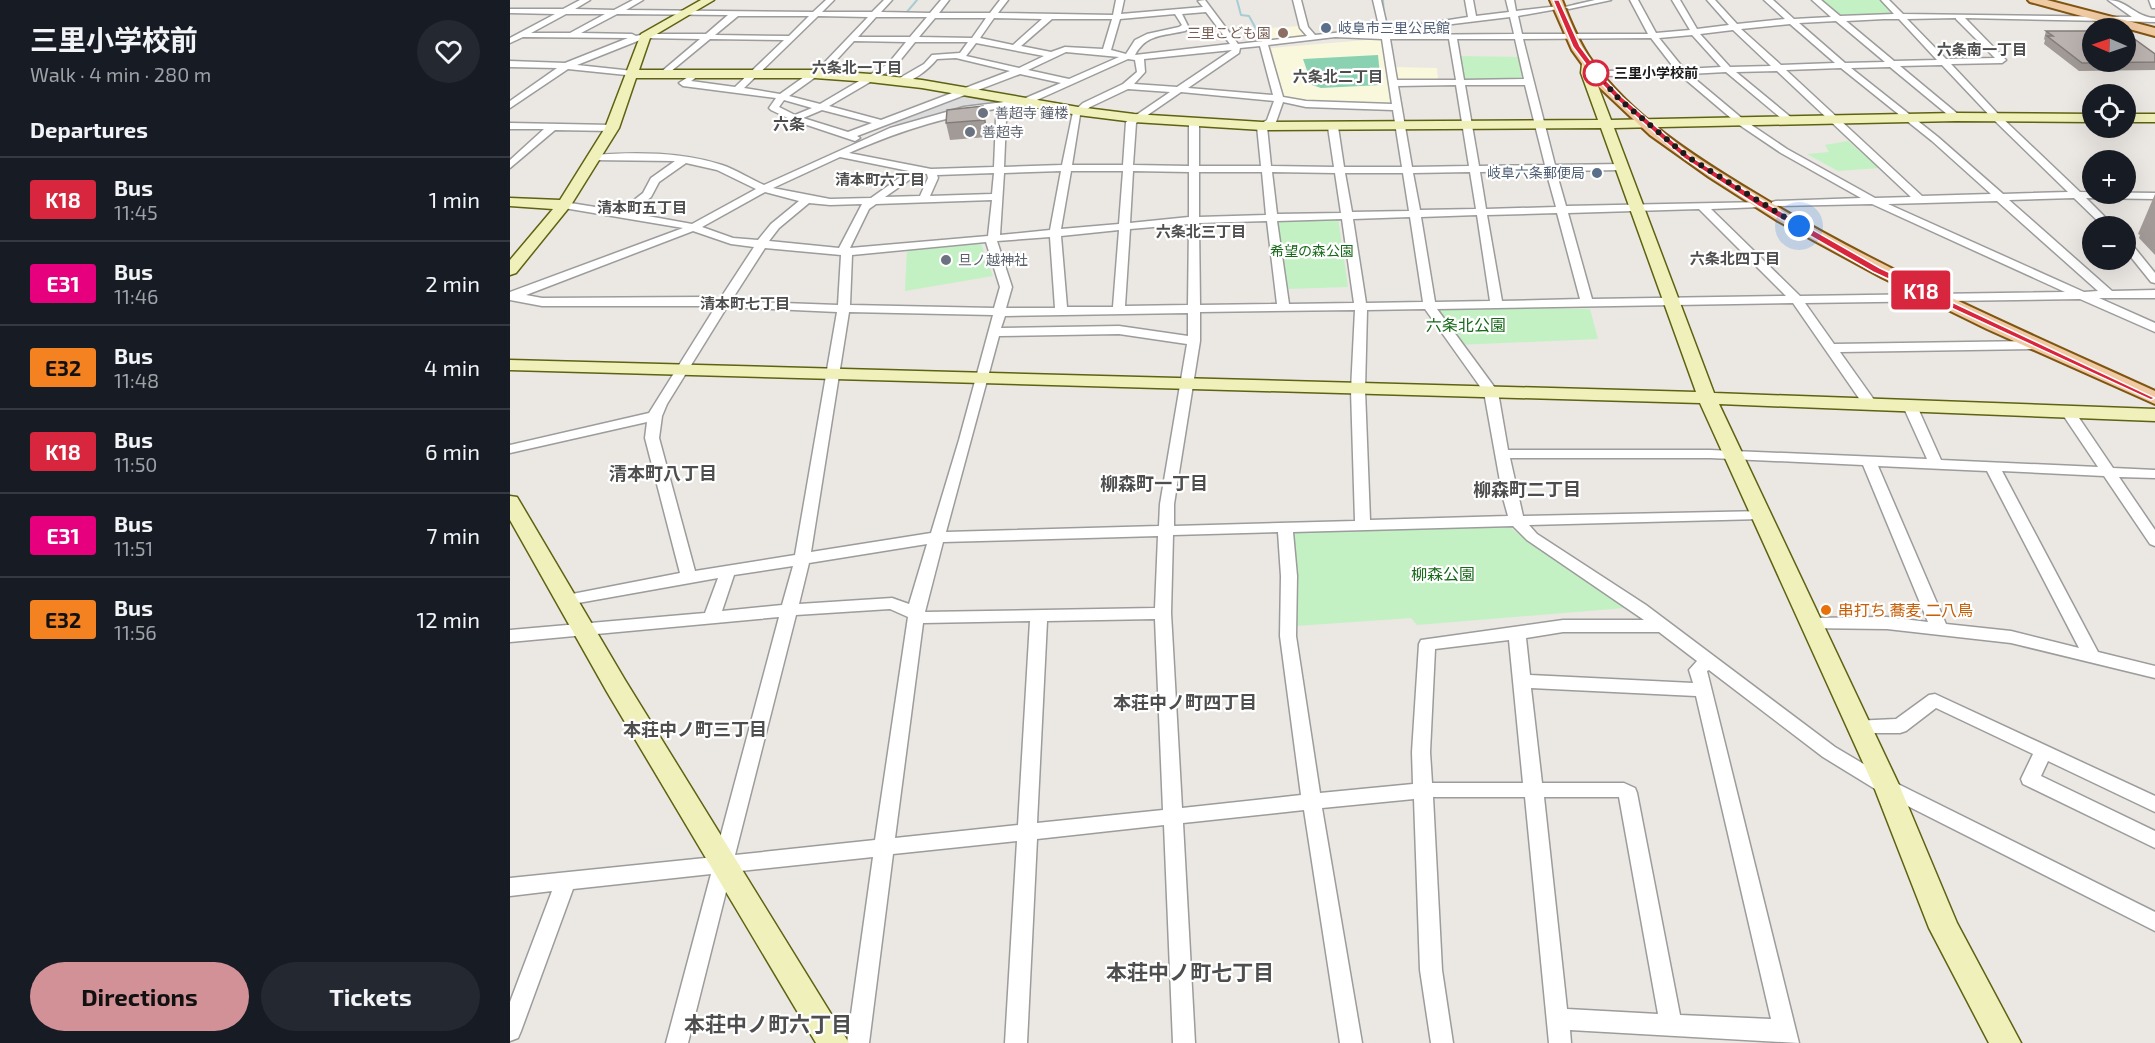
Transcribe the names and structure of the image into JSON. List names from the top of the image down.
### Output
{
  "districts": [
    "六条南一丁目",
    "六条北一丁目",
    "六条北二丁目",
    "六条",
    "清本町六丁目",
    "清本町五丁目",
    "六条北三丁目",
    "六条北四丁目",
    "清本町七丁目",
    "清本町八丁目",
    "柳森町一丁目",
    "柳森町二丁目",
    "本荘中ノ町四丁目",
    "本荘中ノ町三丁目",
    "本荘中ノ町七丁目",
    "本荘中ノ町六丁目"
  ],
  "parks": ["希望の森公園", "六条北公園", "柳森公園"],
  "places": [
    "岐阜市三里公民館",
    "三里こども園",
    "三里小学校前",
    "善超寺 鐘楼",
    "善超寺",
    "岐阜六条郵便局",
    "旦ノ越神社",
    "串打ち 蕎麦 二八鳥"
  ],
  "lines": ["bus line K18"],
  "north": "left",
  "page": {
    "heading": [
      ["三里小学校前", "Walk · 4 min · 280 m"],
      "Departures"
    ],
    "on_map": "K18",
    "map_buttons": ["+", "−"],
    "list": [
      {
        "mark": "K18",
        "name": "Bus",
        "note": "11:45",
        "value": "1 min"
      },
      {
        "mark": "E31",
        "name": "Bus",
        "note": "11:46",
        "value": "2 min"
      },
      {
        "mark": "E32",
        "name": "Bus",
        "note": "11:48",
        "value": "4 min"
      },
      {
        "mark": "K18",
        "name": "Bus",
        "note": "11:50",
        "value": "6 min"
      },
      {
        "mark": "E31",
        "name": "Bus",
        "note": "11:51",
        "value": "7 min"
      },
      {
        "mark": "E32",
        "name": "Bus",
        "note": "11:56",
        "value": "12 min"
      }
    ],
    "buttons": ["Directions", "Tickets"]
  }
}
